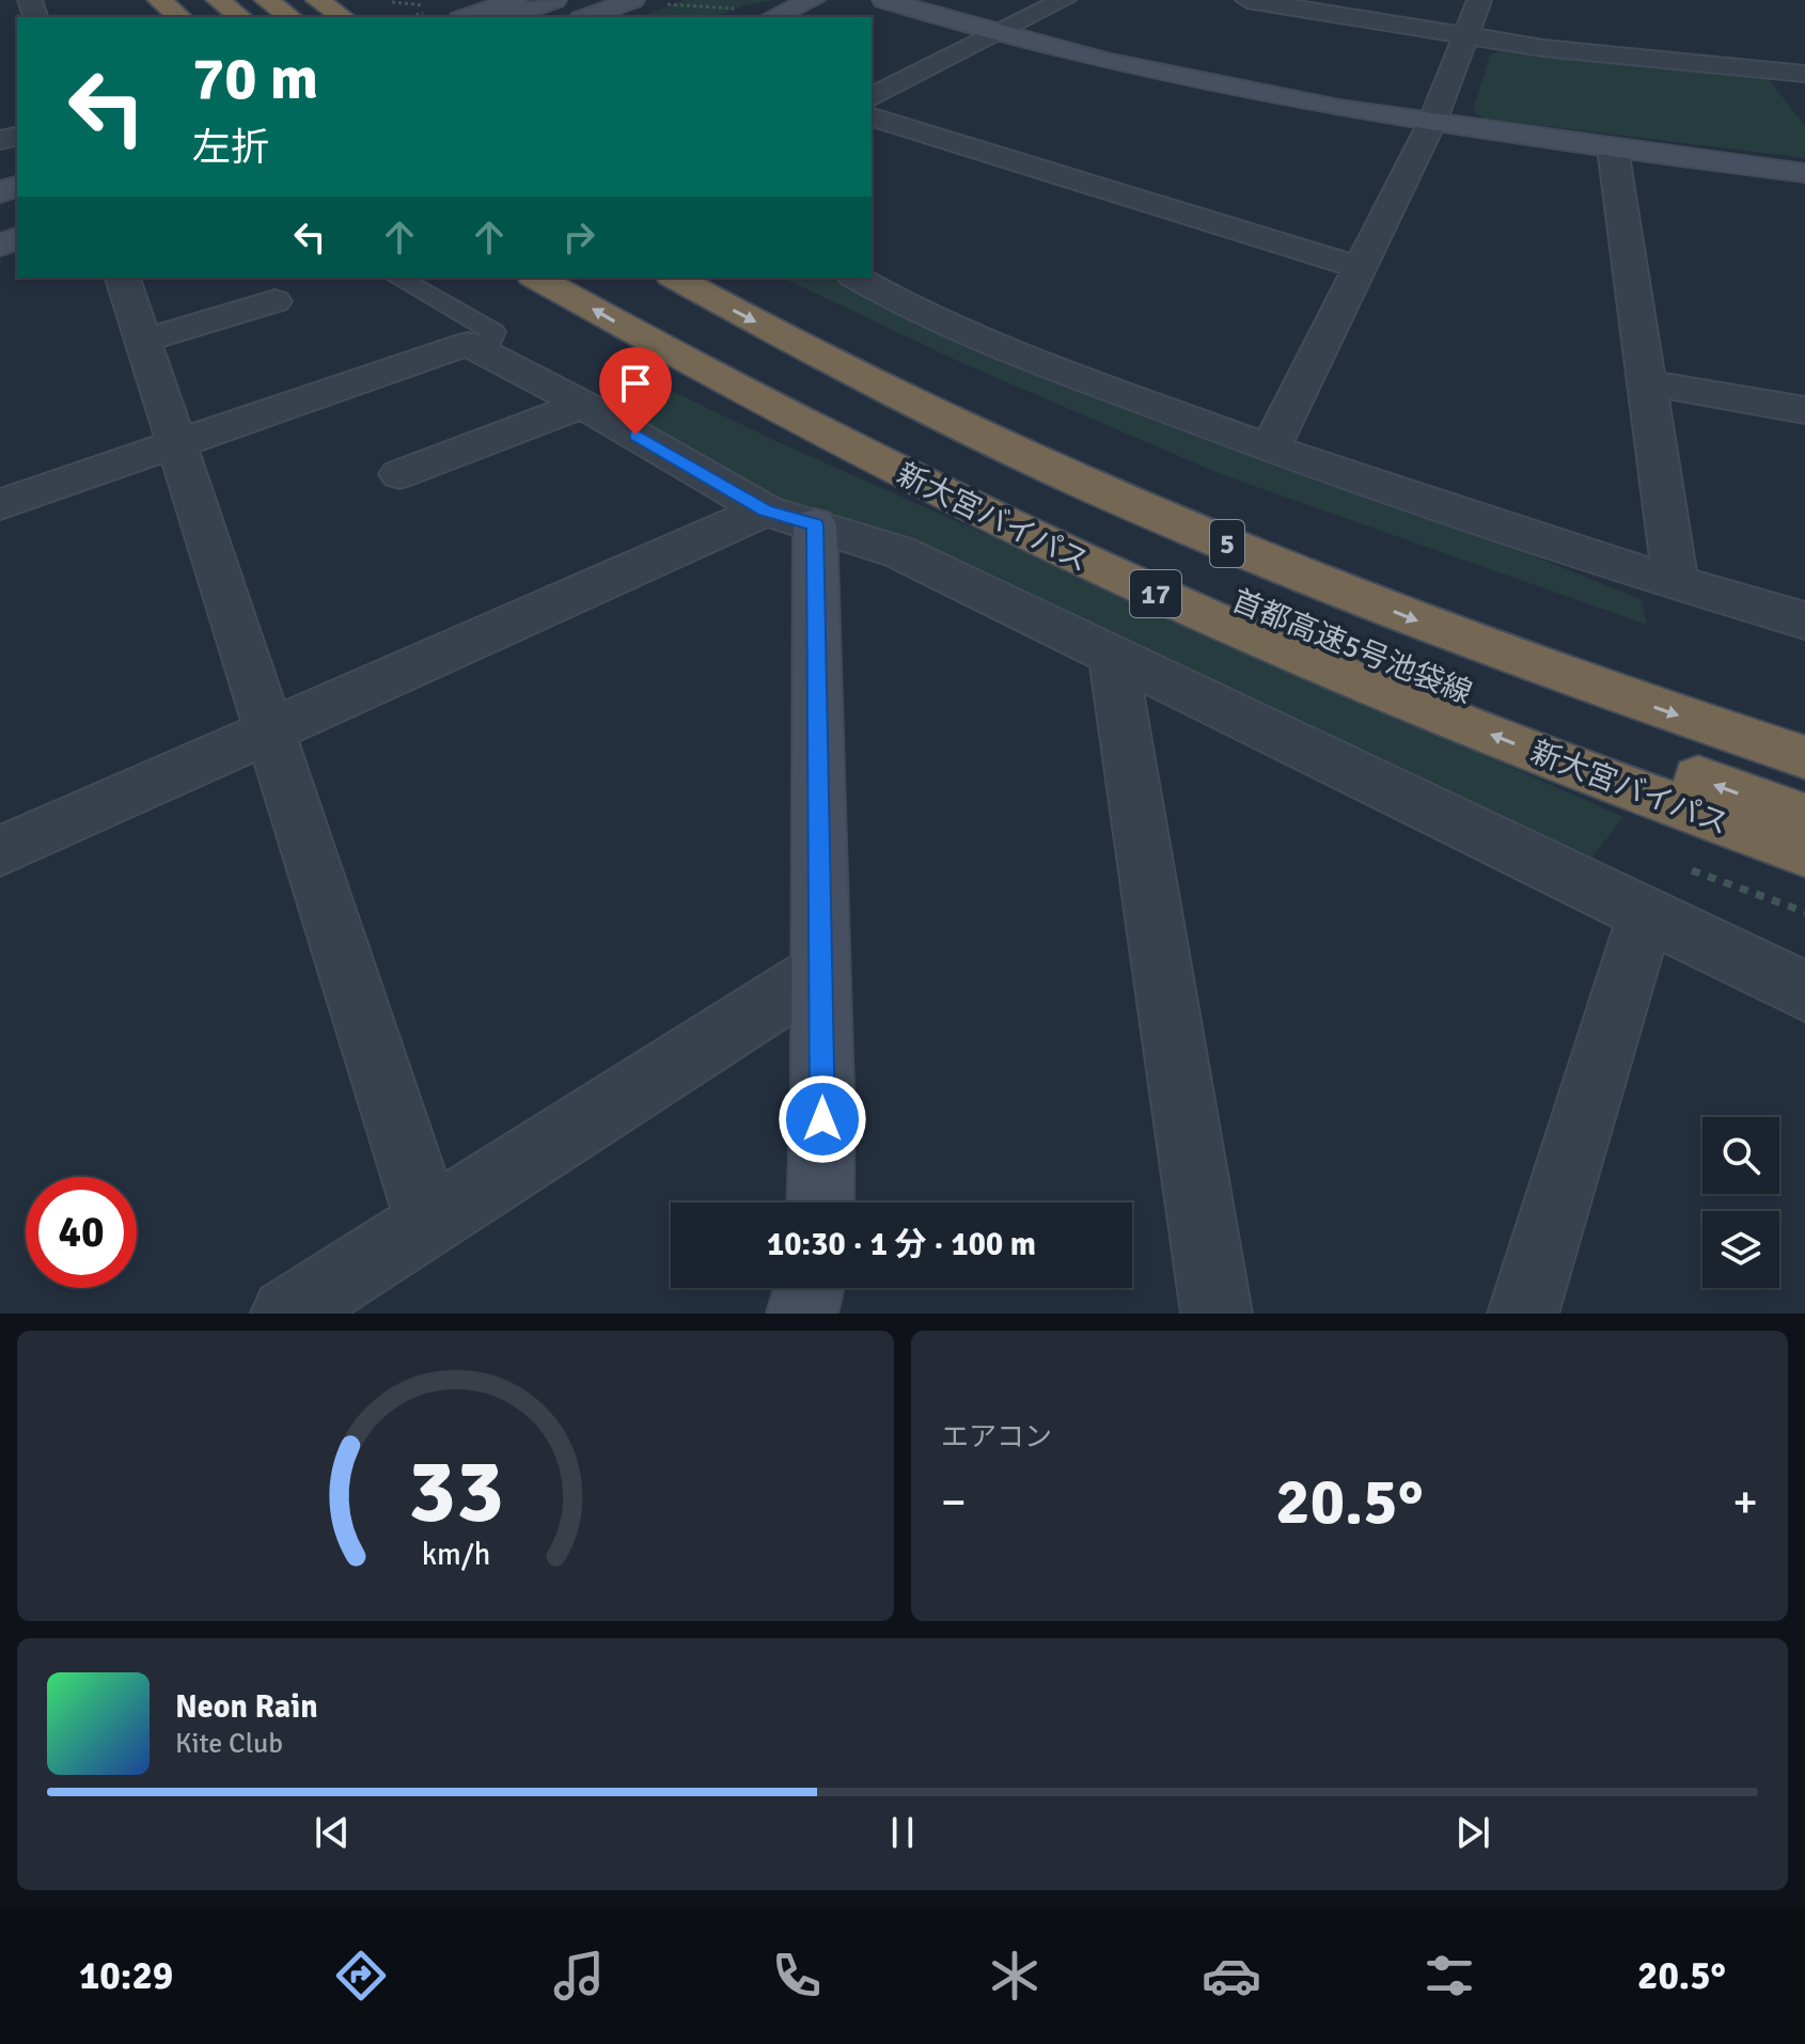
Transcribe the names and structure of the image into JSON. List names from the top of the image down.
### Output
{
  "streets": {
    "highway": [
      "新大宮バイパス",
      "5",
      "17",
      "首都高速5号池袋線"
    ]
  },
  "page": {
    "turn": ["70 m", "左折"],
    "limit": "40",
    "trip": "10:30 · 1 分 · 100 m",
    "tile": "エアコン",
    "heat": ["−", "20.5°", "+"],
    "song": ["Neon Rain", "Kite Club"],
    "tabs": ["10:29", "20.5°"],
    "gauge": ["33", "km/h"]
  }
}
